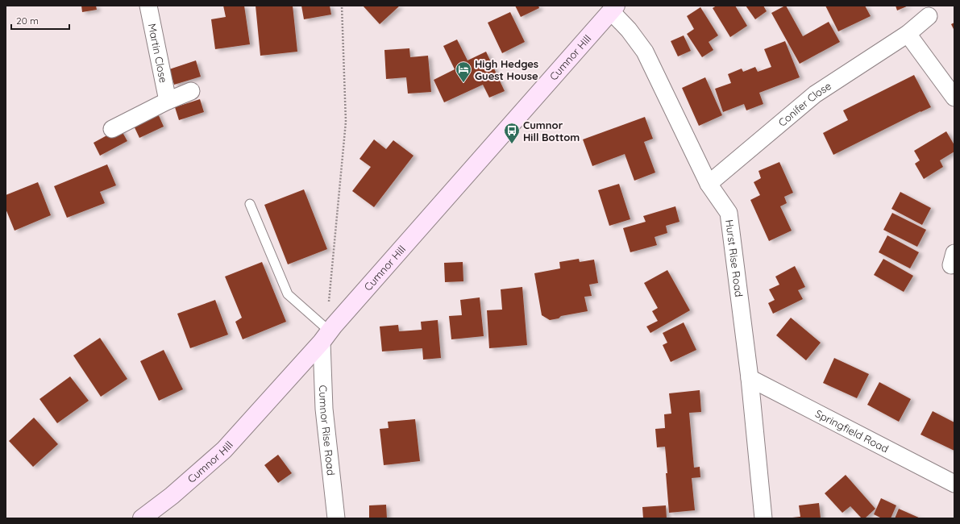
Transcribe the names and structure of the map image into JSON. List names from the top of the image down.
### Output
{
  "streets": {
    "street": [
      "Martin Close",
      "Cumnor Hill",
      "Conifer Close",
      "Hurst Rise Road",
      "Cumnor Rise Road",
      "Springfield Road"
    ]
  },
  "crossings": [
    ["Cumnor Hill", "Hurst Rise Road"],
    ["Cumnor Hill", "Cumnor Rise Road"],
    ["Conifer Close", "Hurst Rise Road"],
    ["Hurst Rise Road", "Springfield Road"]
  ],
  "places": {
    "hotel": ["High Hedges Guest House"],
    "bus stop": ["Cumnor Hill Bottom"]
  },
  "scale_bar": "20 m"
}
